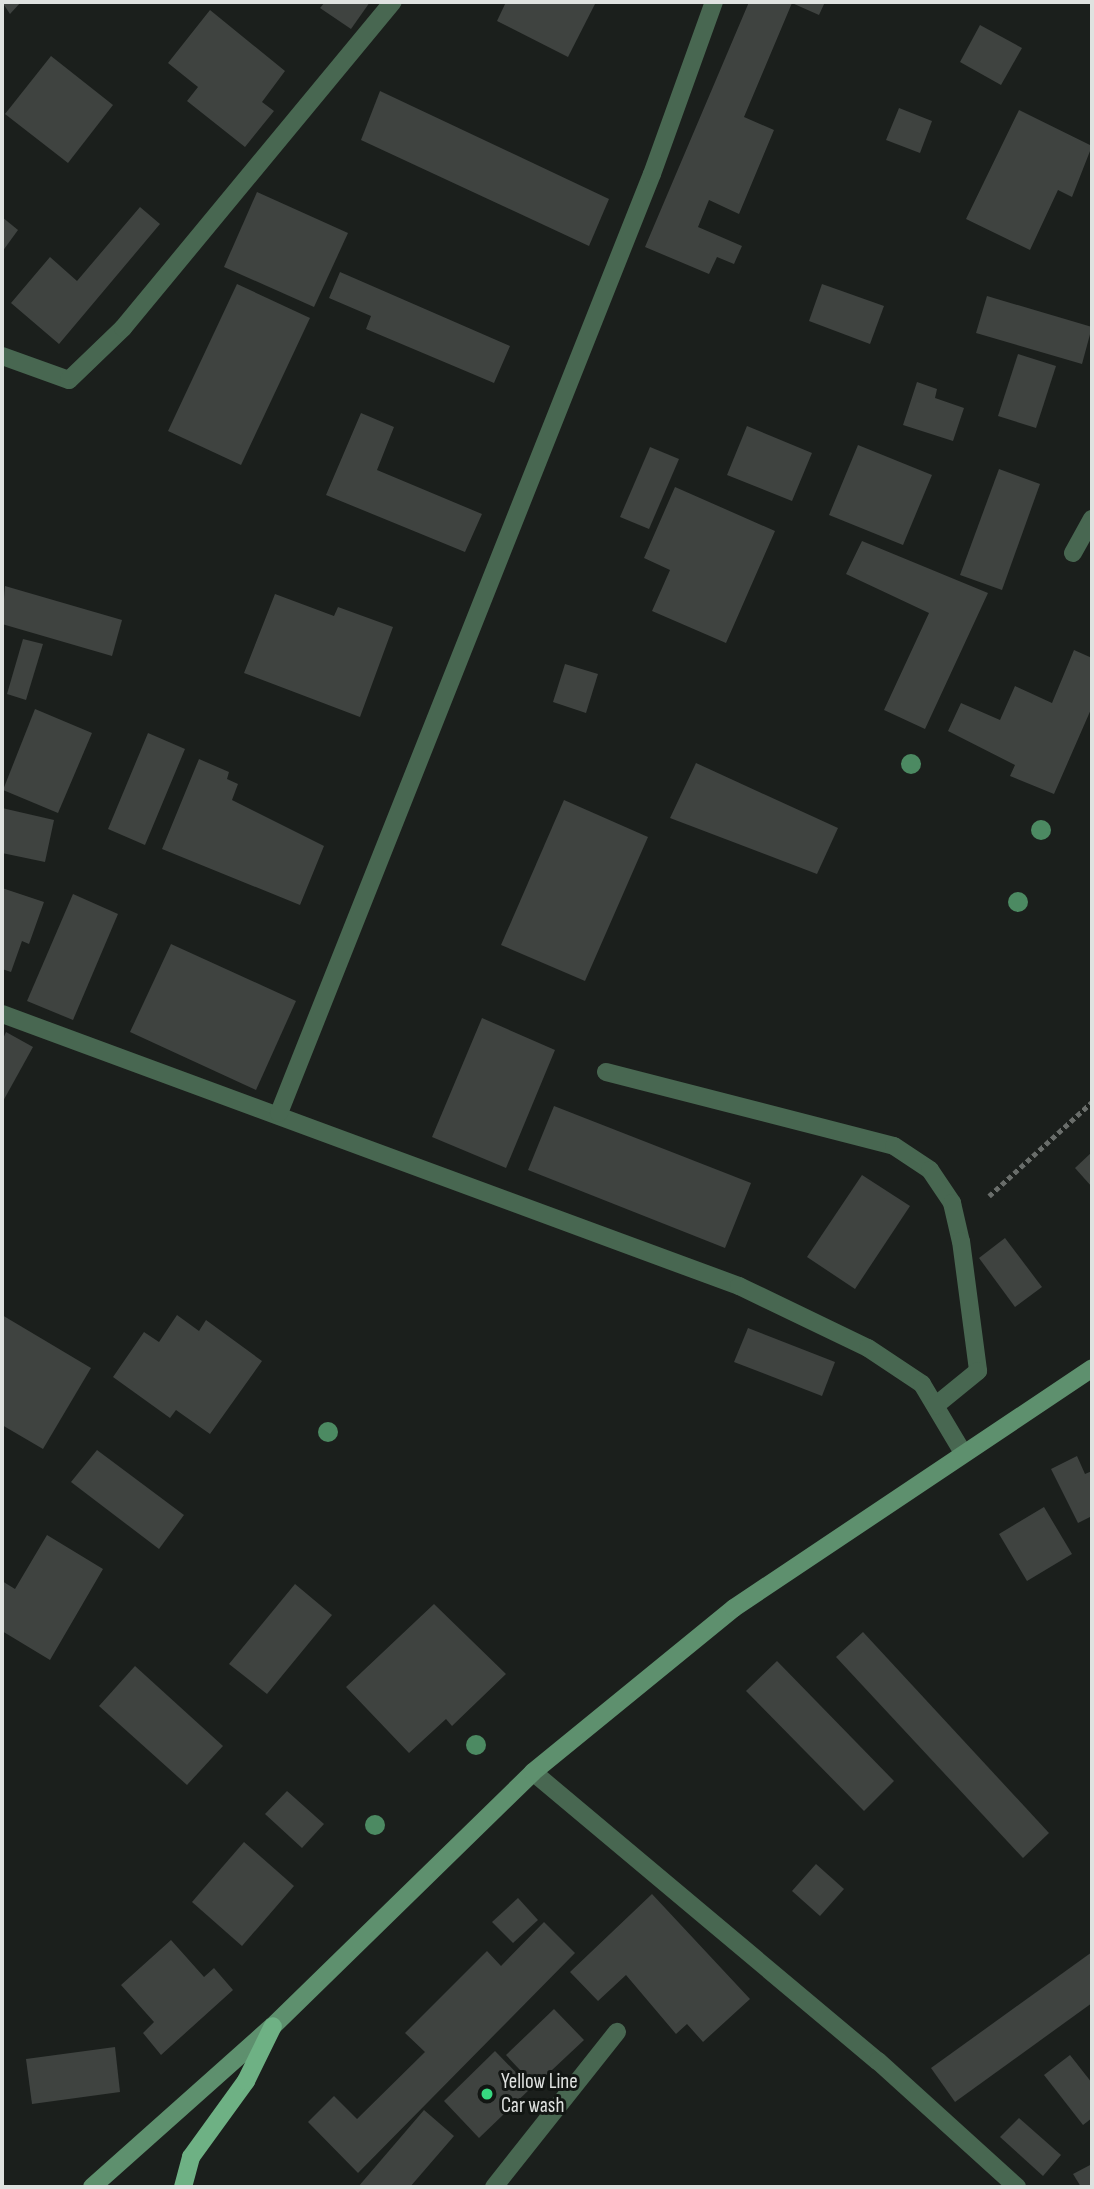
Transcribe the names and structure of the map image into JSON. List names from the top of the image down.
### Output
{
  "places": ["Yellow Line Car wash"]
}
